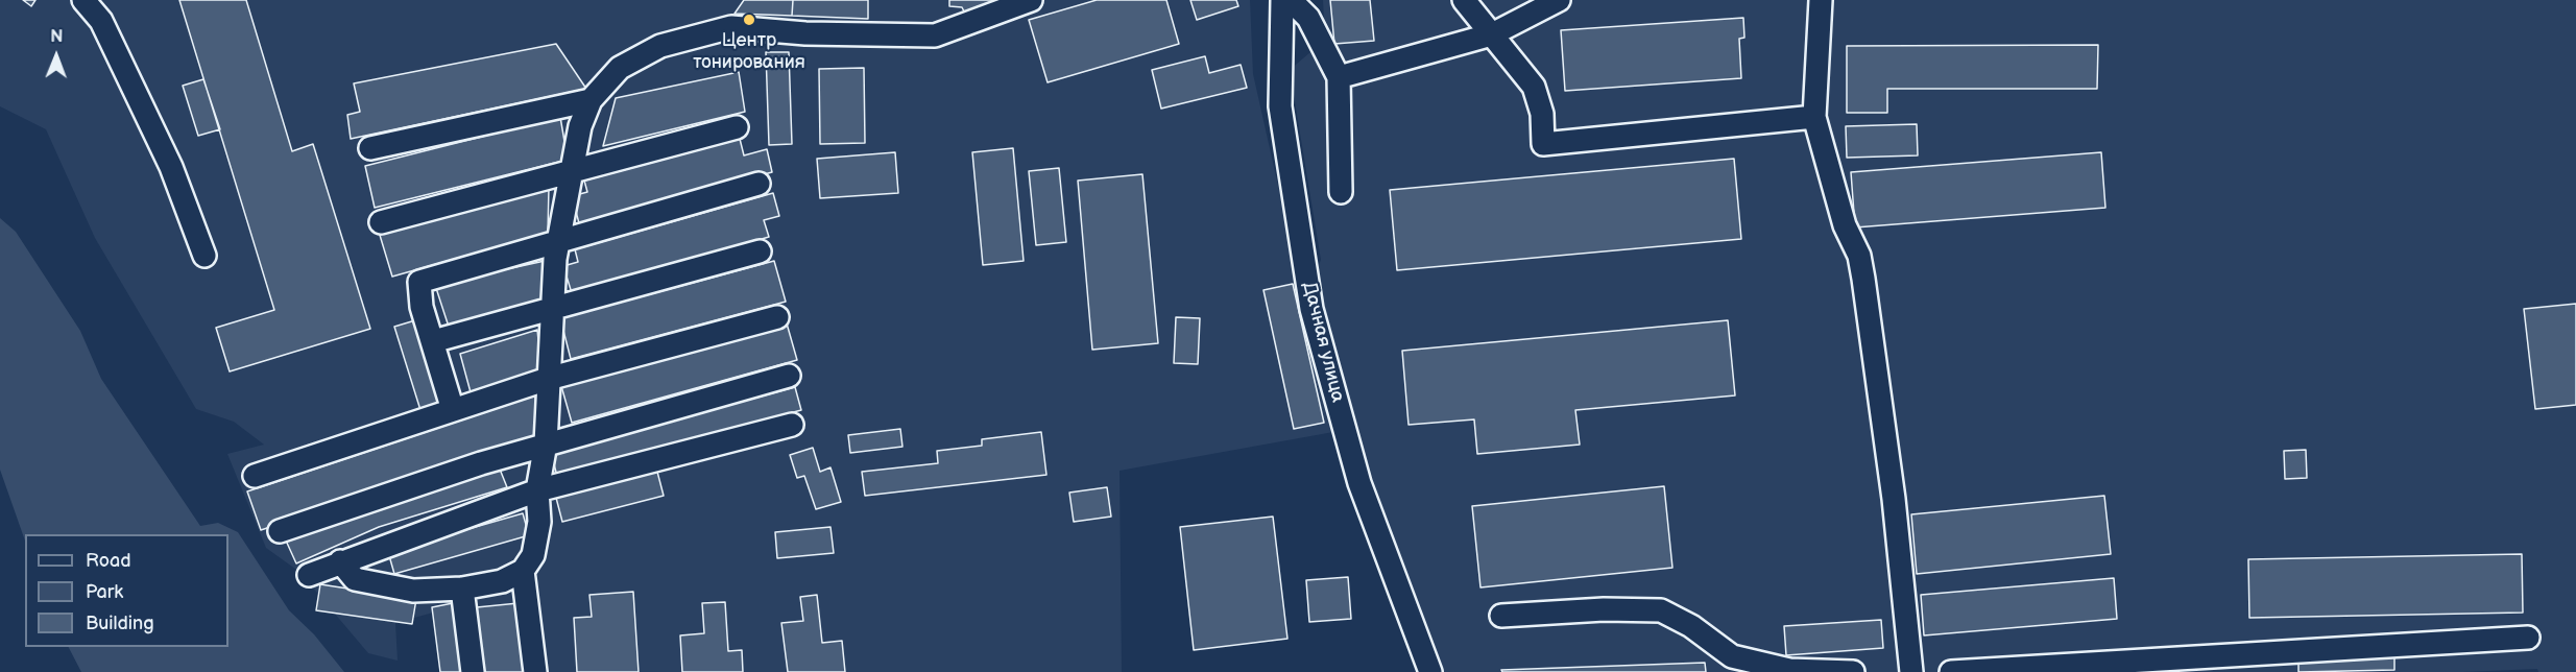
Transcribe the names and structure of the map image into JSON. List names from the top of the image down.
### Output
{
  "streets": {
    "street": ["Дачная улица"]
  },
  "places": ["Центр тонирования"],
  "legend": ["Road", "Park", "Building"],
  "north": "top"
}
